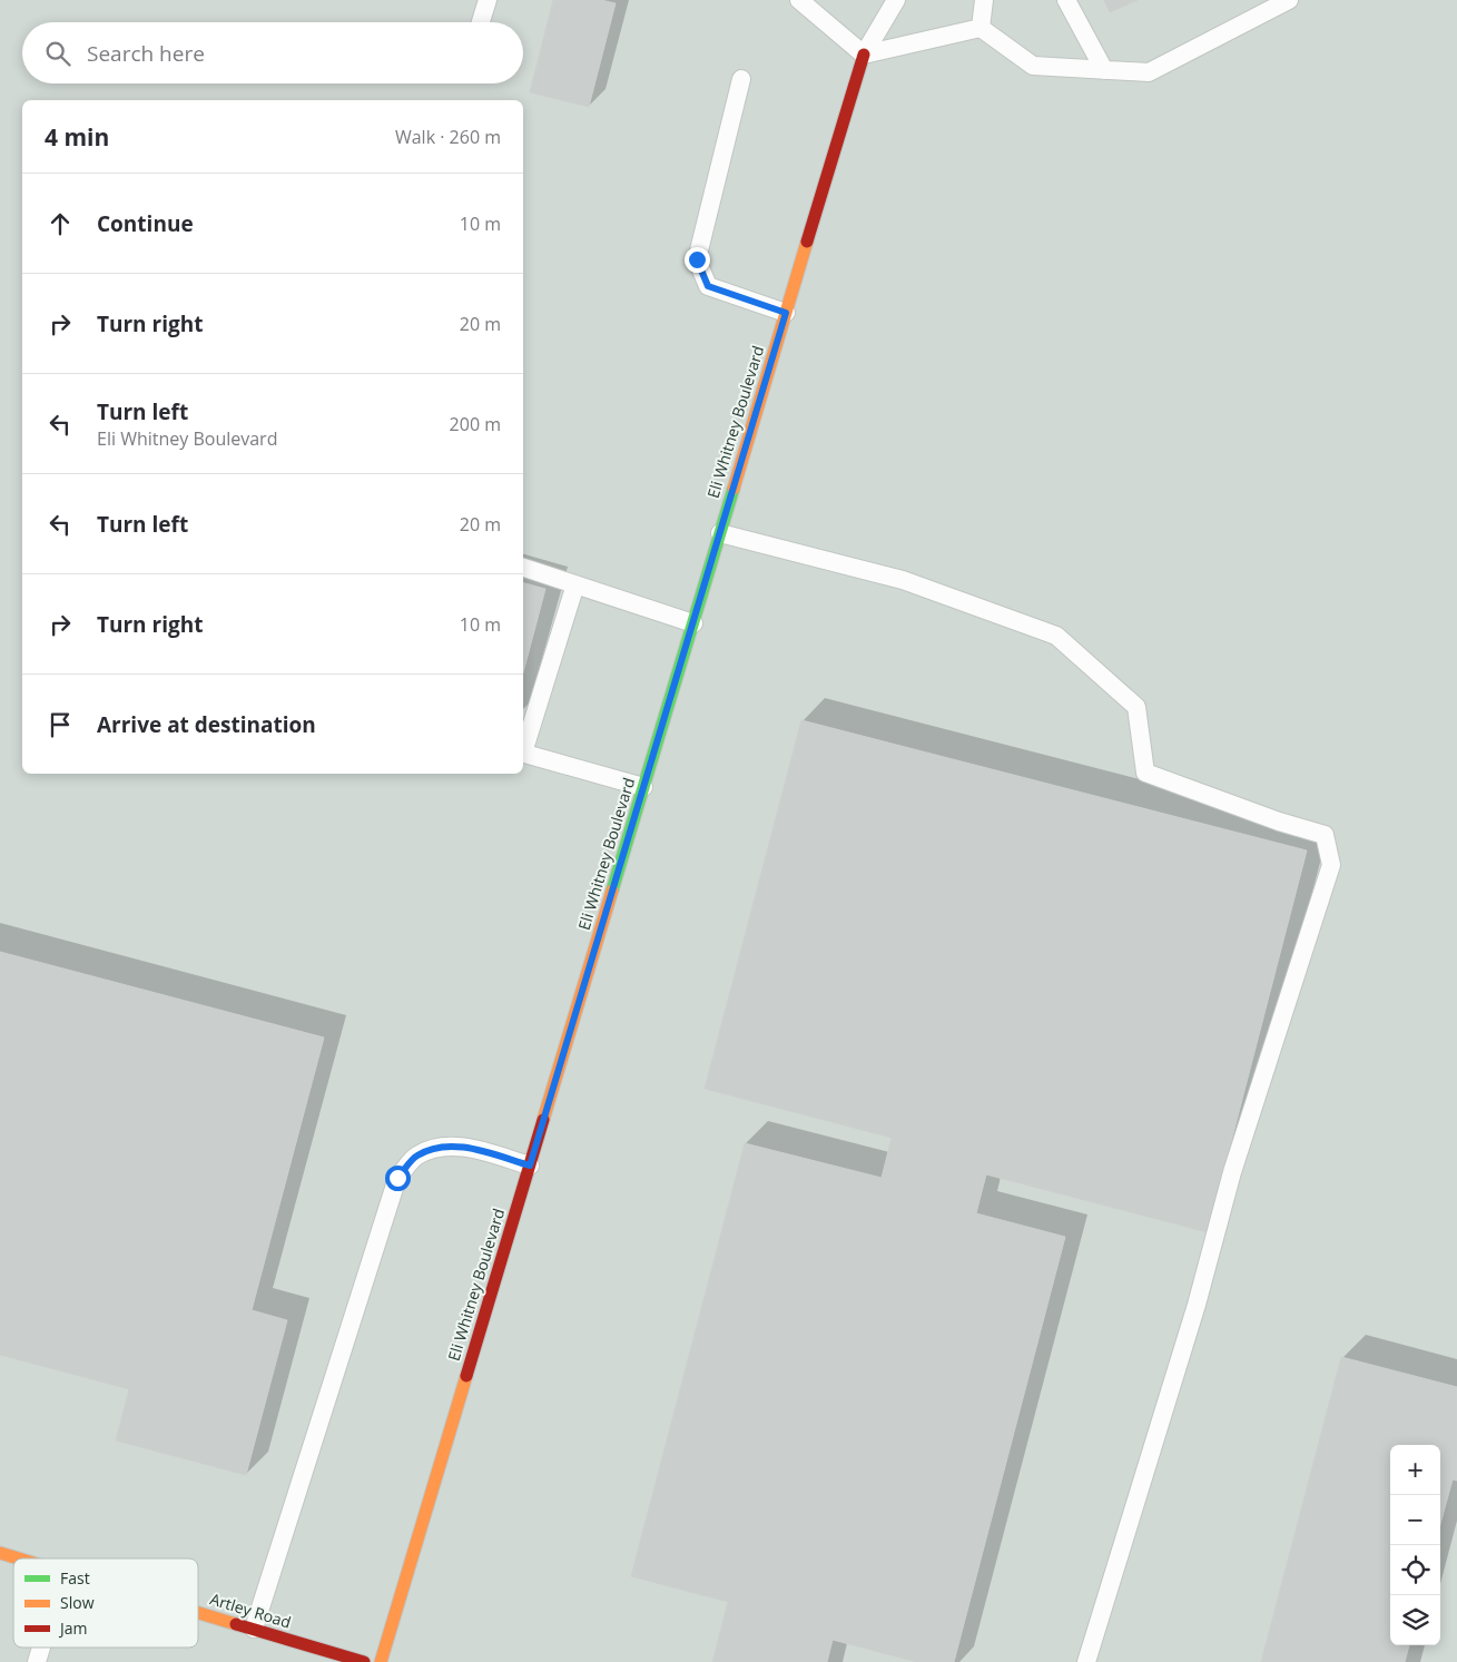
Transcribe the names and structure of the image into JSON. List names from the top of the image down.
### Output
{
  "streets": {
    "street": ["Eli Whitney Boulevard", "Artley Road"]
  },
  "legend": ["Fast", "Slow", "Jam"],
  "page": {
    "search": "Search here",
    "heading": ["4 min", "Walk · 260 m"],
    "list": [
      ["Continue", "10 m"],
      ["Turn right", "20 m"],
      ["Turn left", "Eli Whitney Boulevard", "200 m"],
      ["Turn left", "20 m"],
      ["Turn right", "10 m"],
      "Arrive at destination"
    ],
    "map_buttons": ["+", "−"]
  }
}
